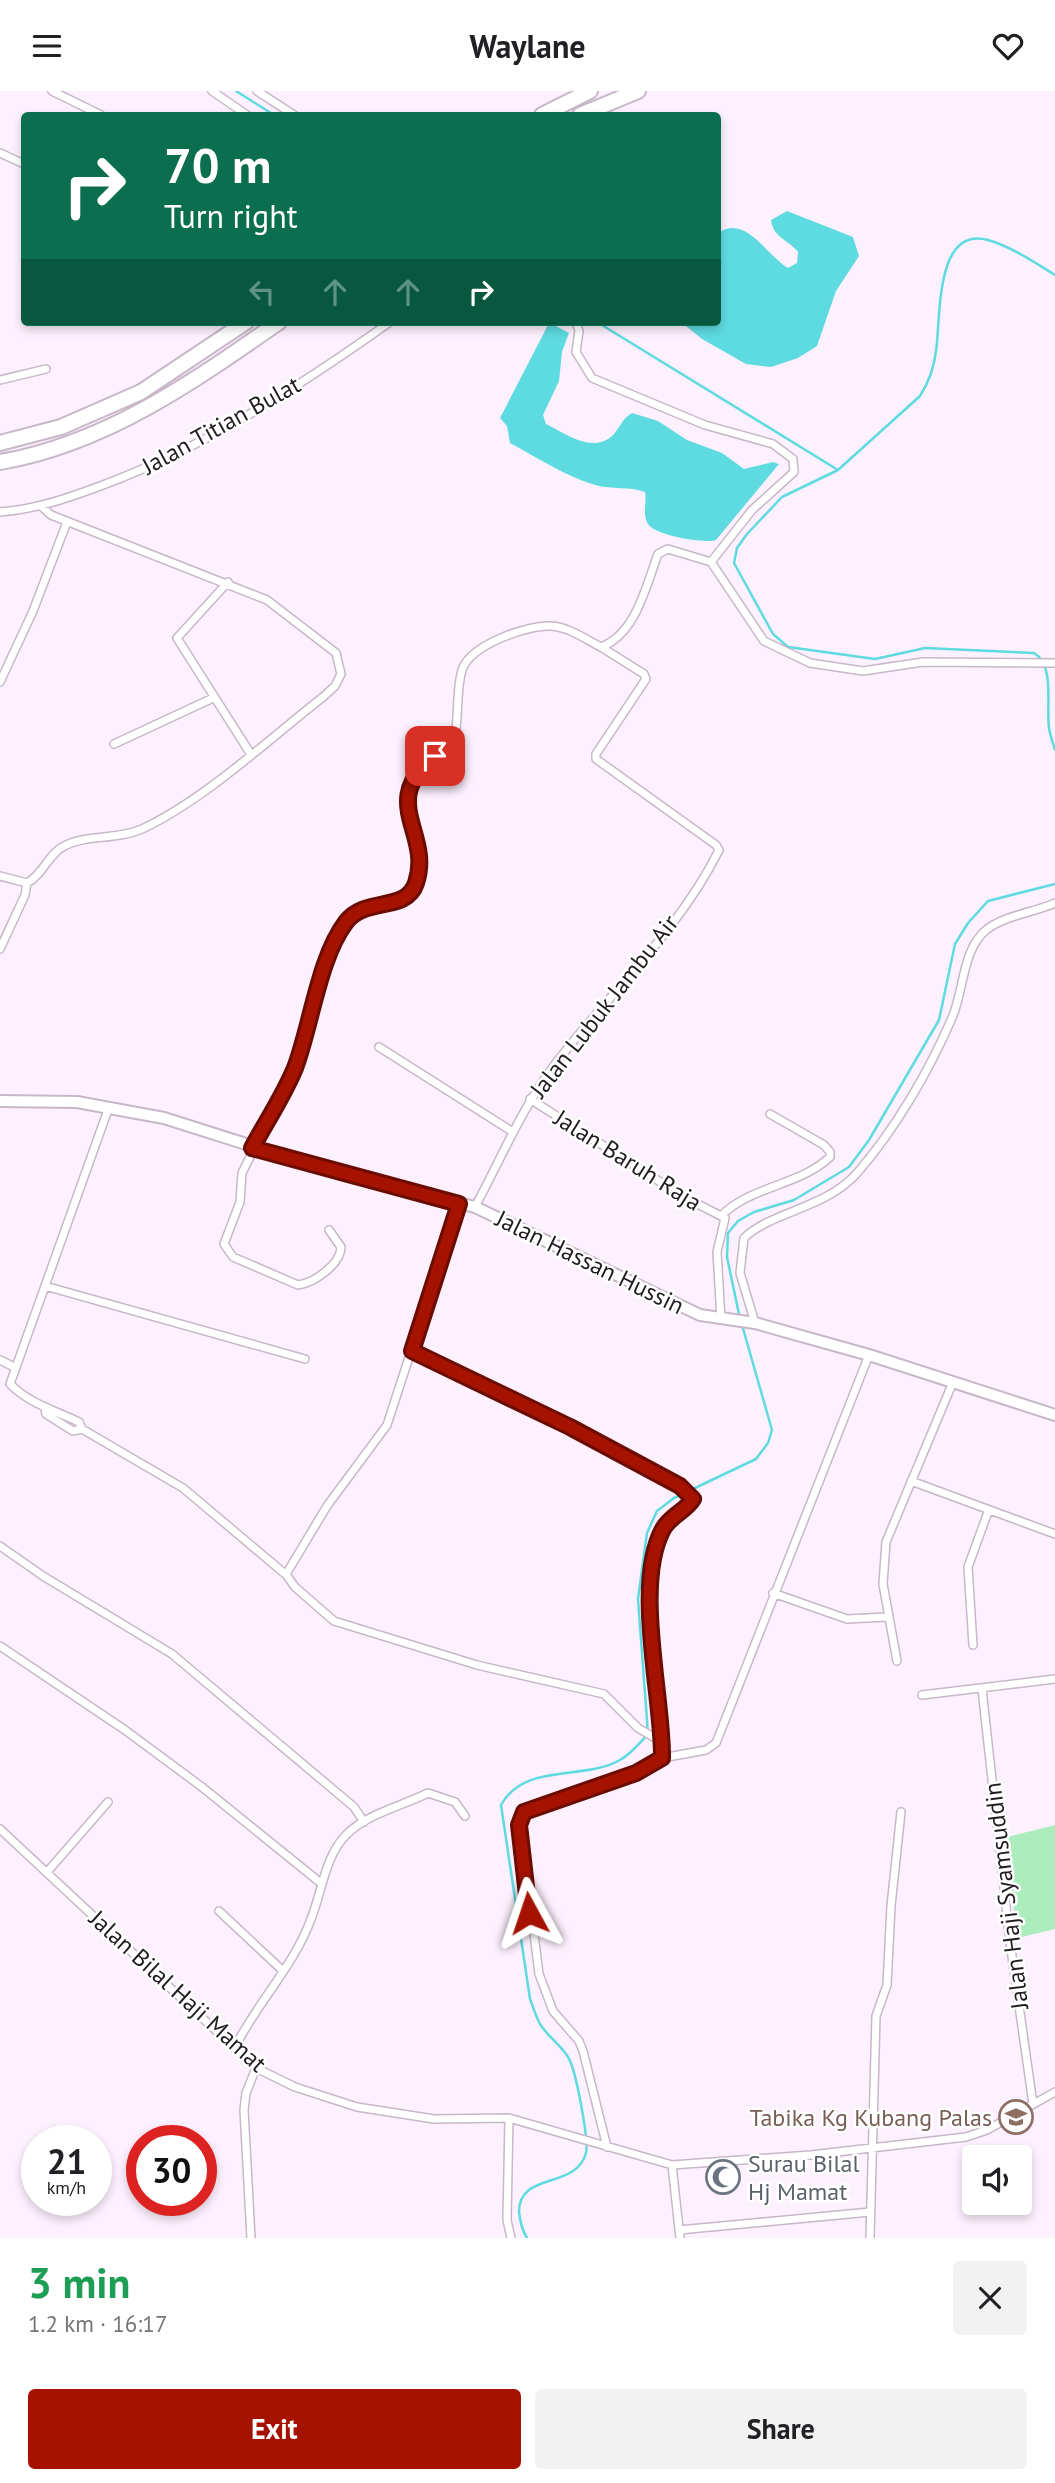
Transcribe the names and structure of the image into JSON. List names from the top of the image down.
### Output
{
  "streets": {
    "street": [
      "Jalan Titian Bulat",
      "Jalan Lubuk Jambu Air",
      "Jalan Baruh Raja",
      "Jalan Hassan Hussin",
      "Jalan Haji Syamsuddin",
      "Jalan Bilal Haji Mamat"
    ]
  },
  "crossings": [
    ["Jalan Lubuk Jambu Air", "Jalan Baruh Raja"],
    ["Jalan Lubuk Jambu Air", "Jalan Hassan Hussin"],
    ["Jalan Haji Syamsuddin", "Jalan Bilal Haji Mamat"]
  ],
  "places": {
    "school or university": ["Tabika Kg Kubang Palas"],
    "mosque": ["Surau Bilal Hj Mamat"]
  },
  "page": {
    "header": "Waylane",
    "turn": ["70 m", "Turn right"],
    "speed": "21 km/h",
    "limit": "30",
    "heading": ["3 min", "1.2 km · 16:17"],
    "buttons": ["Exit", "Share"]
  }
}
